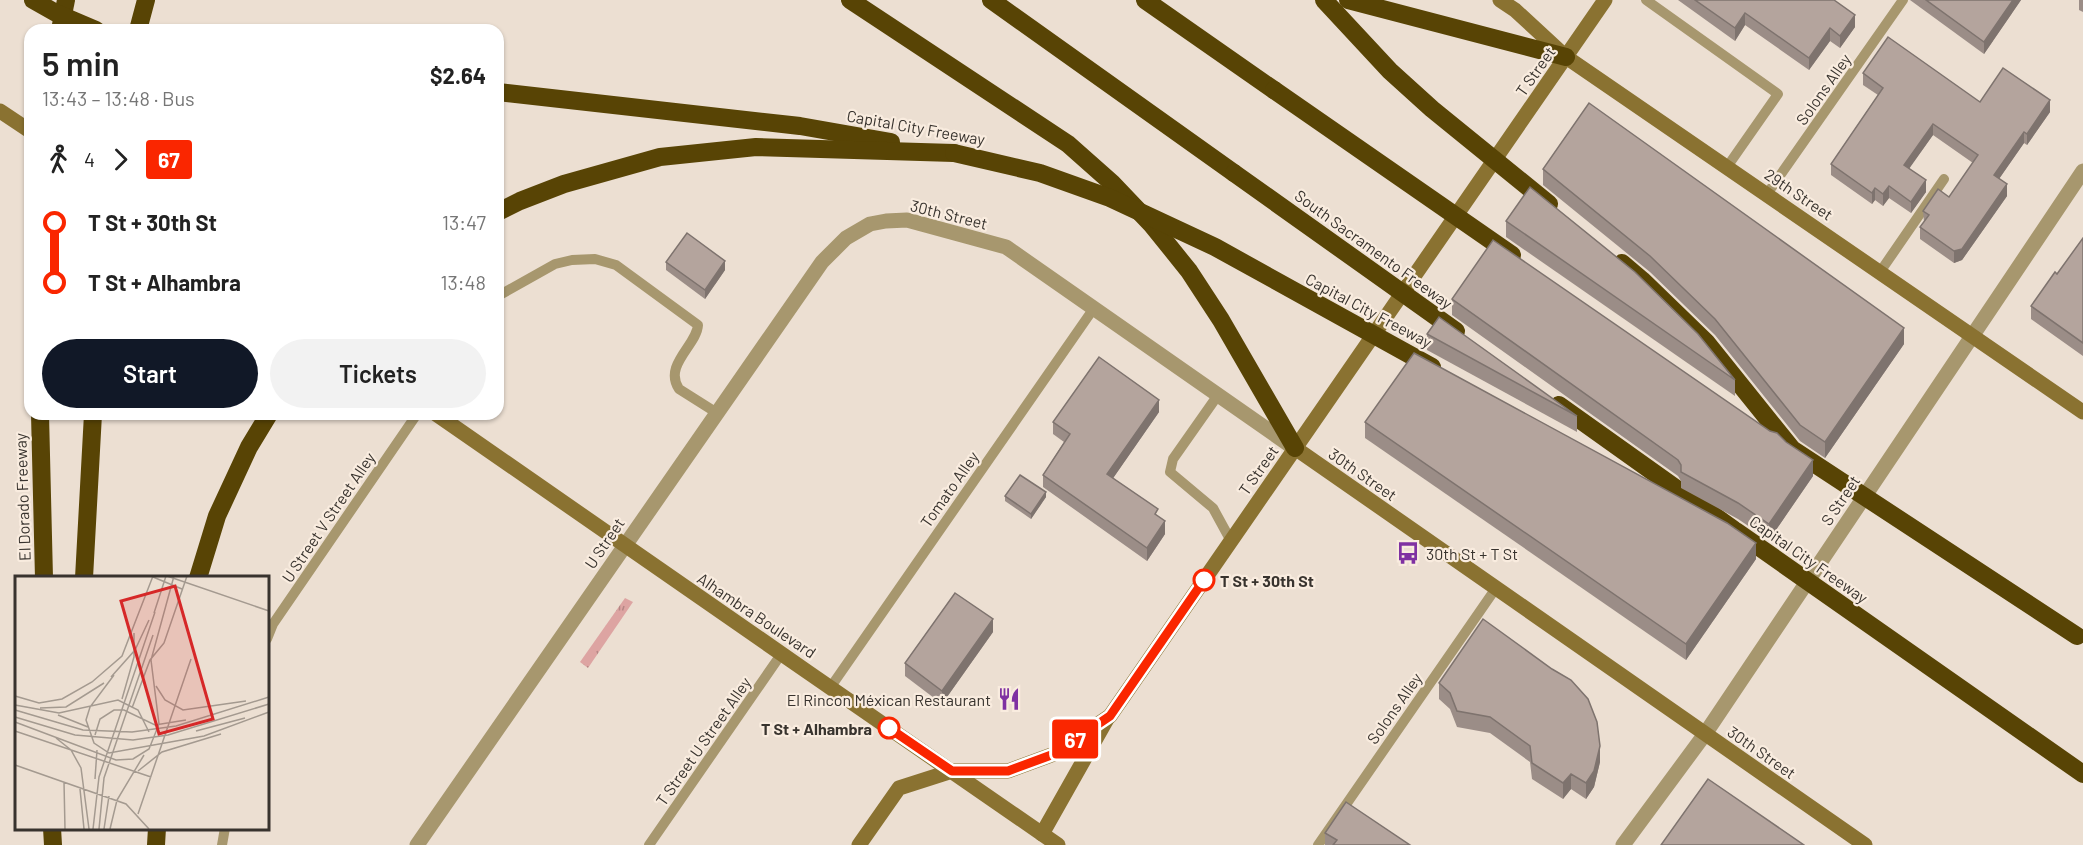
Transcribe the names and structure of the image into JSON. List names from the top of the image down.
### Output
{
  "streets": {
    "highway": ["Capital City Freeway", "South Sacramento Freeway", "El Dorado Freeway"],
    "main road": [
      "T Street",
      "29th Street",
      "30th Street",
      "Alhambra Boulevard"
    ],
    "street": ["S Street", "U Street"],
    "lane": [
      "Solons Alley",
      "Tomato Alley",
      "U Street V Street Alley",
      "T Street U Street Alley"
    ]
  },
  "crossings": [
    ["T Street", "29th Street"],
    ["T Street", "30th Street"],
    ["T Street", "Alhambra Boulevard"],
    ["Solons Alley", "29th Street"],
    ["Solons Alley", "30th Street"],
    ["29th Street", "S Street"],
    ["30th Street", "Tomato Alley"],
    ["30th Street", "S Street"],
    ["30th Street", "U Street"],
    ["Tomato Alley", "Alhambra Boulevard"],
    ["U Street", "Alhambra Boulevard"],
    ["Alhambra Boulevard", "T Street U Street Alley"]
  ],
  "places": {
    "bus stop": ["30th St + T St"],
    "other": ["T St + 30th St", "T St + Alhambra"],
    "restaurant": ["El Rincon Méxican Restaurant"]
  },
  "lines": ["bus line 67"],
  "page": {
    "on_map": "67",
    "heading": ["5 min", "13:43 – 13:48 · Bus", "$2.64"],
    "legs": ["4", "67"],
    "list": [
      {
        "name": "T St + 30th St",
        "value": "13:47"
      },
      {
        "name": "T St + Alhambra",
        "value": "13:48"
      }
    ],
    "buttons": ["Start", "Tickets"]
  }
}
